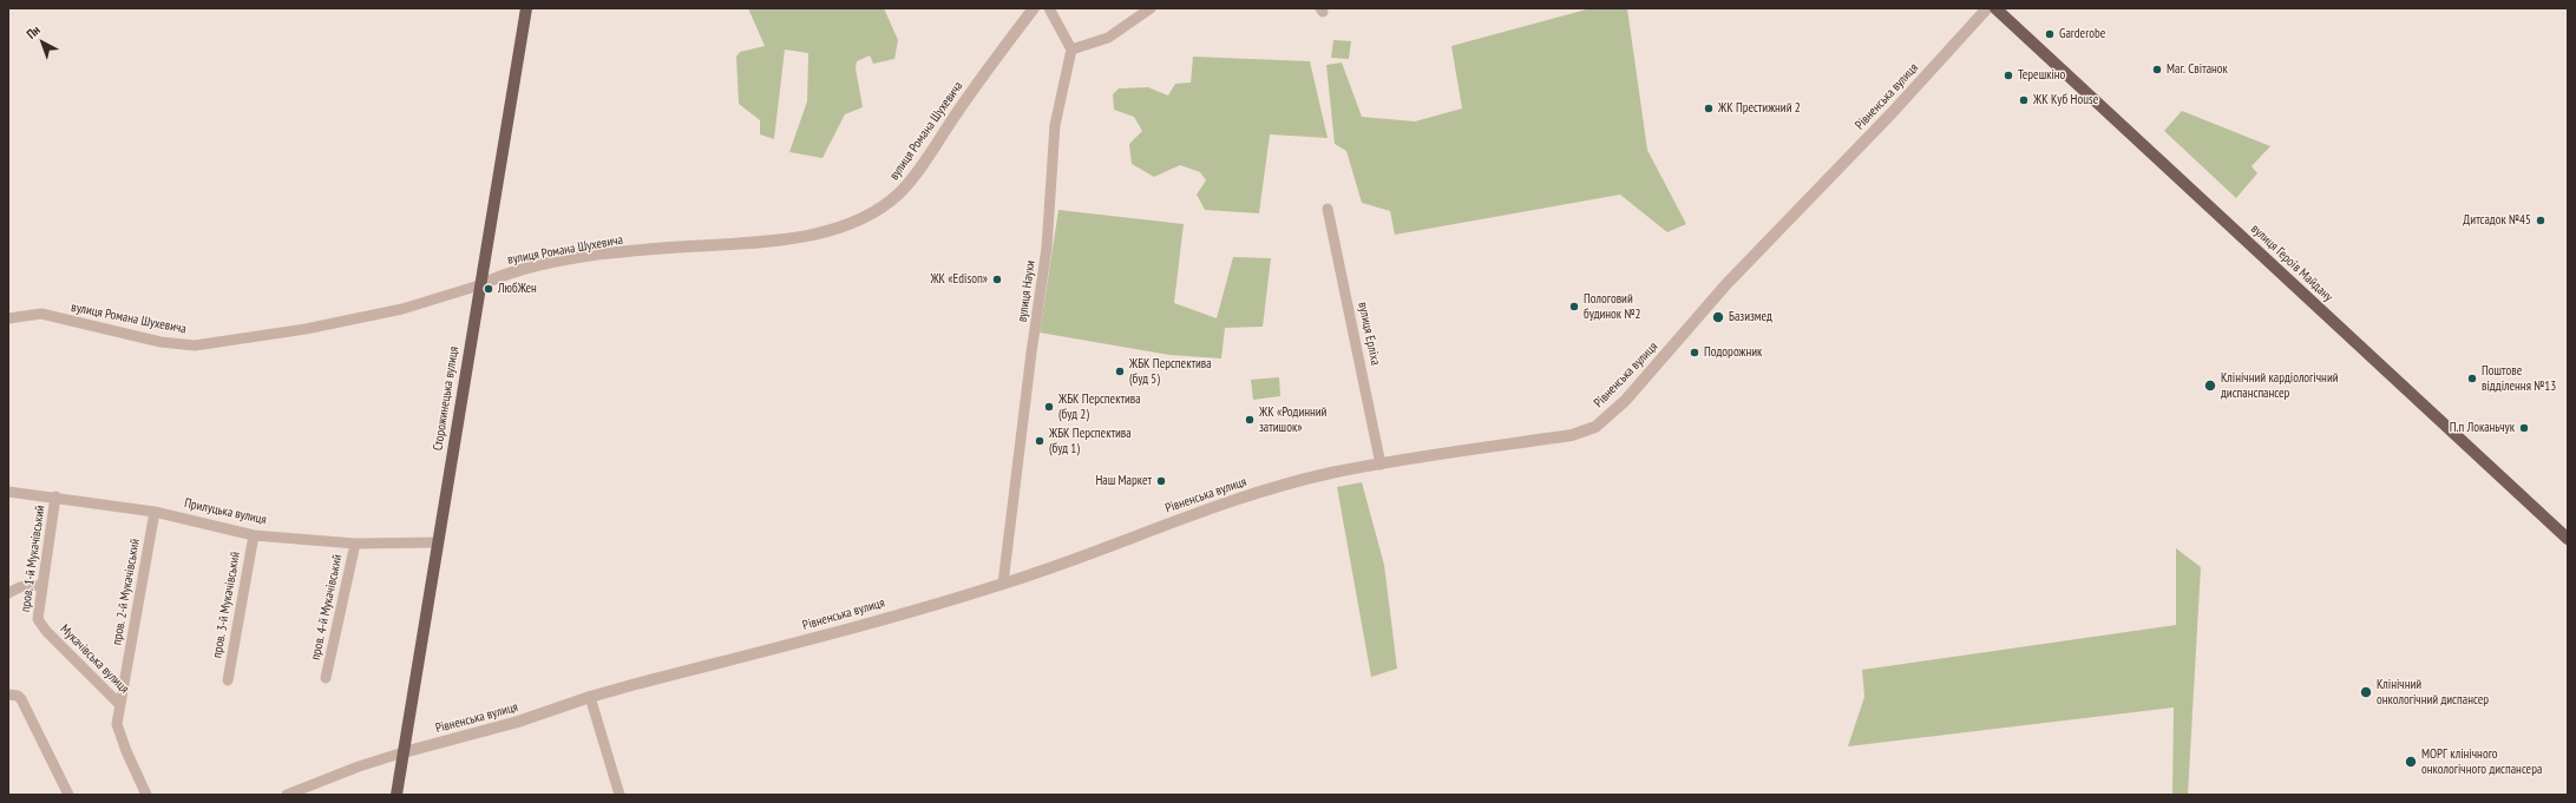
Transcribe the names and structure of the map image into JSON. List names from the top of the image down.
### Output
{
  "streets": {
    "main road": ["вулиця Героїв Майдану", "Сторожинецька вулиця"],
    "street": [
      "Рівненська вулиця",
      "вулиця Романа Шухевича",
      "вулиця Науки",
      "вулиця Ерліха",
      "Прилуцька вулиця",
      "пров. 1-й Мукачівський",
      "пров. 2-й Мукачівський",
      "пров. 3-й Мукачівський",
      "пров. 4-й Мукачівський",
      "Мукачівська вулиця"
    ]
  },
  "crossings": [
    ["Рівненська вулиця", "вулиця Науки"],
    ["Рівненська вулиця", "вулиця Ерліха"],
    ["Рівненська вулиця", "Сторожинецька вулиця"],
    ["вулиця Романа Шухевича", "Сторожинецька вулиця"],
    ["Сторожинецька вулиця", "Прилуцька вулиця"],
    ["Прилуцька вулиця", "пров. 1-й Мукачівський"],
    ["Прилуцька вулиця", "пров. 2-й Мукачівський"],
    ["Прилуцька вулиця", "пров. 3-й Мукачівський"],
    ["Прилуцька вулиця", "пров. 4-й Мукачівський"],
    ["пров. 1-й Мукачівський", "Мукачівська вулиця"],
    ["пров. 2-й Мукачівський", "Мукачівська вулиця"]
  ],
  "places": [
    "Garderobe",
    "Маг. Світанок",
    "Терешкіно",
    "ЖК Куб House",
    "ЖК Престижний 2",
    "Дитсадок №45",
    "ЖК «Edison»",
    "ЛюбЖен",
    "Пологовий будинок №2",
    "Базизмед",
    "Подорожник",
    "ЖБК Перспектива (буд 5)",
    "Поштове відділення №13",
    "Клінічний кардіологічний диспанспансер",
    "ЖБК Перспектива (буд 2)",
    "ЖК «Родинний затишок»",
    "П.п Локаньчук",
    "ЖБК Перспектива (буд 1)",
    "Наш Маркет",
    "Клінічний онкологічний диспансер",
    "МОРГ клінічного онкологічного диспансера"
  ],
  "north": "top left"
}
